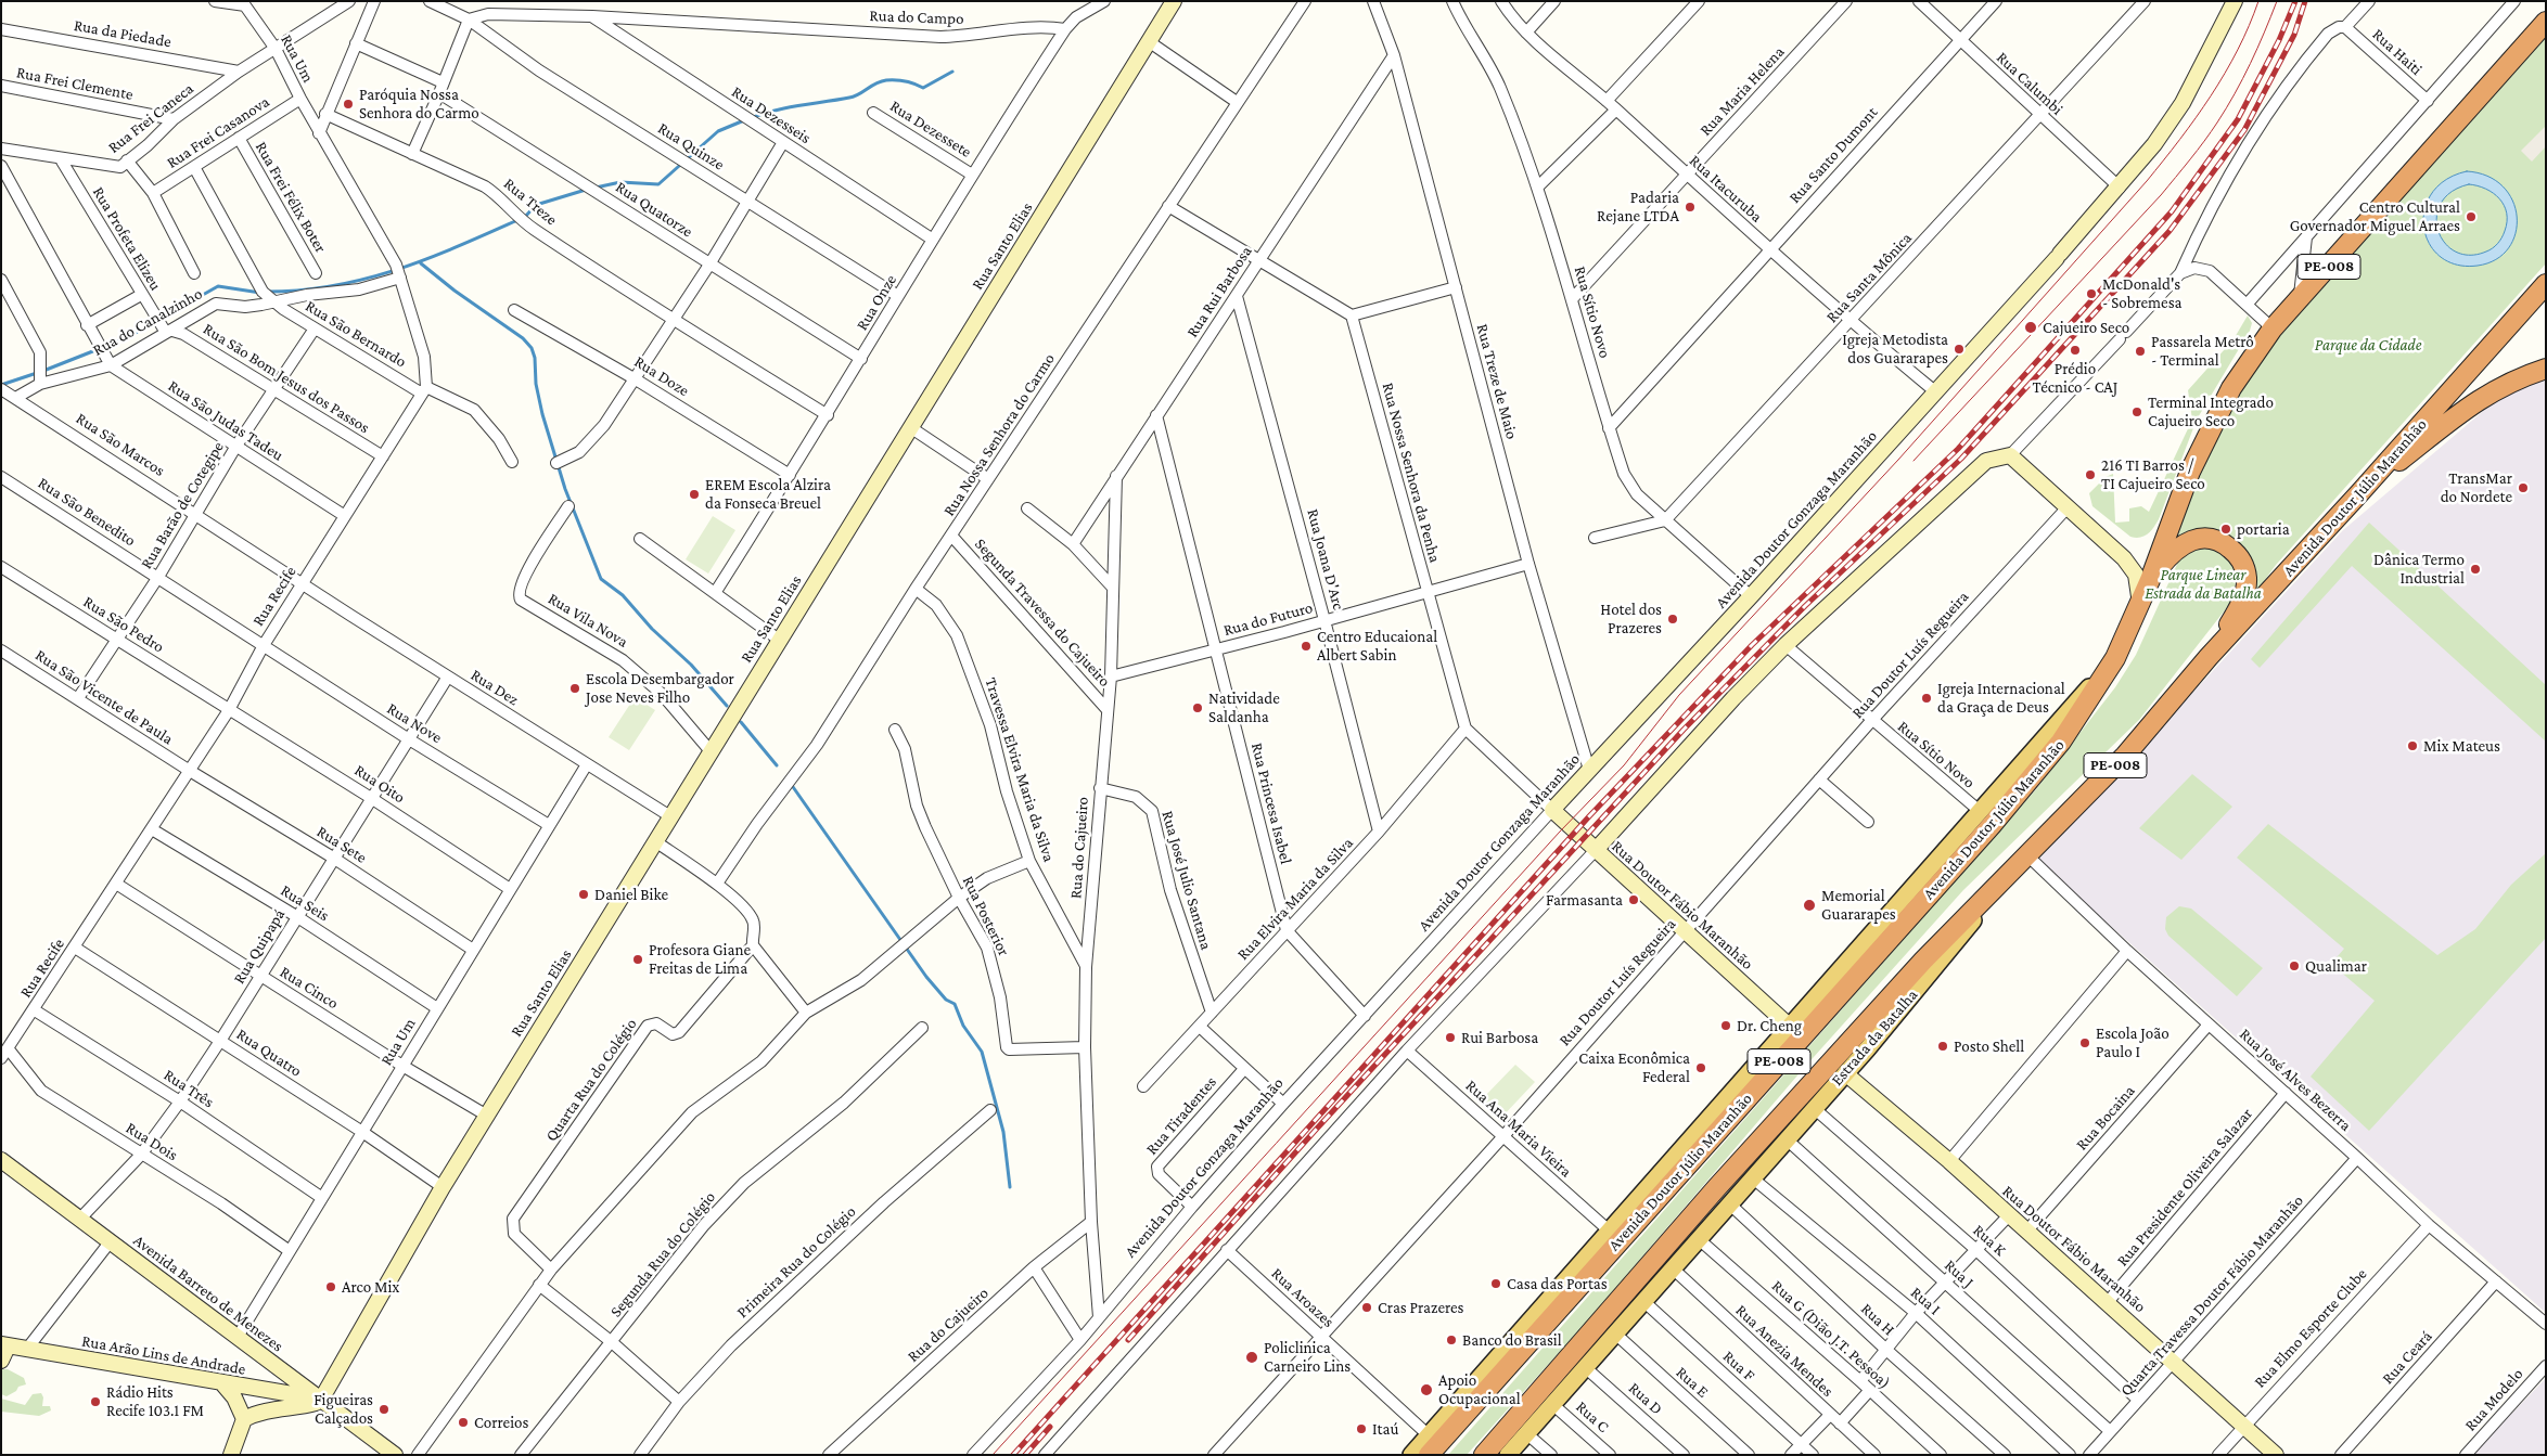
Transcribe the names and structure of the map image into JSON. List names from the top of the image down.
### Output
{
  "streets": {
    "highway": ["PE-008", "Avenida Doutor Júlio Maranhão"],
    "main road": ["Estrada da Batalha"],
    "street": [
      "Rua do Campo",
      "Rua da Piedade",
      "Rua Haiti",
      "Rua Um",
      "Rua Frei Clemente",
      "Rua Calumbi",
      "Rua Maria Helena",
      "Rua Dezesseis",
      "Rua Frei Caneca",
      "Rua Dezessete",
      "Rua Frei Casanova",
      "Rua Quinze",
      "Rua Santo Dumont",
      "Rua Itacuruba",
      "Rua Frei Félix Boter",
      "Rua Treze",
      "Rua Quatorze",
      "Rua Profeta Elizeu",
      "Rua Santo Elias",
      "Rua Santa Mônica",
      "Rua Rui Barbosa",
      "Rua Onze",
      "Rua Sítio Novo",
      "Rua do Canalzinho",
      "Rua São Bernardo",
      "Rua Doze",
      "Rua São Bom Jesus dos Passos",
      "Rua Treze de Maio",
      "Rua São Judas Tadeu",
      "Rua Nossa Senhora do Carmo",
      "Rua São Marcos",
      "Rua Nossa Senhora da Penha",
      "Rua Barão de Cotegipe",
      "Rua São Benedito",
      "Avenida Doutor Gonzaga Maranhão",
      "Rua Joana D'Arc",
      "Rua Recife",
      "Segunda Travessa do Cajueiro",
      "Rua do Futuro",
      "Rua Vila Nova",
      "Rua São Pedro",
      "Rua Doutor Luís Regueira",
      "Rua Dez",
      "Rua São Vicente de Paula",
      "Rua Nove",
      "Travessa Elvira Maria da Silva",
      "Rua Oito",
      "Rua Princesa Isabel",
      "Rua Sete",
      "Rua do Cajueiro",
      "Rua José Julio Santana",
      "Rua Elvira Maria da Silva",
      "Rua Seis",
      "Rua Doutor Fábio Maranhão",
      "Rua Posterior",
      "Rua Quipapá",
      "Rua Cinco",
      "Rua Quatro",
      "Quarta Rua do Colégio",
      "Rua José Alves Bezerra",
      "Rua Três",
      "Rua Tiradentes",
      "Rua Bocaina",
      "Rua Ana Maria Vieira",
      "Rua Dois",
      "Rua Presidente Oliveira Salazar",
      "Rua K",
      "Segunda Rua do Colégio",
      "Primeira Rua do Colégio",
      "Rua J",
      "Avenida Barreto de Menezes",
      "Quarta Travessa Doutor Fábio Maranhão",
      "Rua Aroazes",
      "Rua I",
      "Rua H",
      "Rua Elmo Esporte Clube",
      "Rua G (Dião J.T. Pessoa)",
      "Rua Anezia Mendes",
      "Rua Arão Lins de Andrade",
      "Rua Ceará",
      "Rua F",
      "Rua E",
      "Rua D",
      "Rua Modelo",
      "Rua C"
    ]
  },
  "crossings": [
    ["Rua do Campo", "Rua Dezesseis"],
    ["Rua do Campo", "Rua Quinze"],
    ["Rua do Campo", "Rua Onze"],
    ["Rua da Piedade", "Rua Frei Caneca"],
    ["Rua Um", "Rua Frei Caneca"],
    ["Rua Um", "Rua Frei Casanova"],
    ["Rua Um", "Rua Dez"],
    ["Rua Um", "Rua Nove"],
    ["Rua Um", "Rua Oito"],
    ["Rua Um", "Rua Sete"],
    ["Rua Um", "Rua Seis"],
    ["Rua Um", "Rua Cinco"],
    ["Rua Um", "Rua Quatro"],
    ["Rua Um", "Rua Três"],
    ["Rua Um", "Rua Dois"],
    ["Rua Um", "Avenida Barreto de Menezes"],
    ["Rua Frei Clemente", "Rua Frei Caneca"],
    ["Rua Calumbi", "Rua Santo Dumont"],
    ["Rua Calumbi", "Rua Santa Mônica"],
    ["Rua Calumbi", "Avenida Doutor Gonzaga Maranhão"],
    ["Rua Maria Helena", "Rua Itacuruba"],
    ["Rua Maria Helena", "Rua Sítio Novo"],
    ["Rua Dezesseis", "Rua Onze"],
    ["Rua Frei Caneca", "Rua Profeta Elizeu"],
    ["Rua Dezessete", "Rua Onze"],
    ["Rua Frei Casanova", "Rua Frei Félix Boter"],
    ["Rua Quinze", "Rua Onze"],
    ["Rua Santo Dumont", "Rua Itacuruba"],
    ["Rua Santo Dumont", "Rua Sítio Novo"],
    ["Rua Itacuruba", "Rua Santa Mônica"],
    ["Rua Itacuruba", "Avenida Doutor Gonzaga Maranhão"],
    ["Rua Treze", "Rua Onze"],
    ["Rua Quatorze", "Rua Onze"],
    ["Rua Profeta Elizeu", "Rua do Canalzinho"],
    ["Rua Profeta Elizeu", "Rua São Bom Jesus dos Passos"],
    ["Rua Santo Elias", "Rua Vila Nova"],
    ["Rua Santo Elias", "Rua Dez"],
    ["Rua Santo Elias", "Rua Cinco"],
    ["Rua Santo Elias", "Rua Quatro"],
    ["Rua Santo Elias", "Avenida Barreto de Menezes"],
    ["Rua Santo Elias", "Rua Arão Lins de Andrade"],
    ["Rua Santa Mônica", "Rua Sítio Novo"],
    ["Rua Rui Barbosa", "Rua Treze de Maio"],
    ["Rua Rui Barbosa", "Rua Joana D'Arc"],
    ["Rua Rui Barbosa", "Rua Princesa Isabel"],
    ["Rua Rui Barbosa", "Rua do Cajueiro"],
    ["Rua Onze", "Rua Doze"],
    ["Rua Sítio Novo", "Avenida Doutor Júlio Maranhão"],
    ["Rua Sítio Novo", "Avenida Doutor Gonzaga Maranhão"],
    ["Rua Sítio Novo", "Rua Doutor Luís Regueira"],
    ["Rua do Canalzinho", "Rua São Bernardo"],
    ["Rua do Canalzinho", "Rua São Bom Jesus dos Passos"],
    ["Rua do Canalzinho", "Rua São Judas Tadeu"],
    ["Rua do Canalzinho", "Rua São Marcos"],
    ["Rua São Bernardo", "Rua Barão de Cotegipe"],
    ["Rua São Bernardo", "Rua Recife"],
    ["Rua São Bom Jesus dos Passos", "Rua Barão de Cotegipe"],
    ["Rua São Bom Jesus dos Passos", "Rua Recife"],
    ["Rua Treze de Maio", "Avenida Doutor Gonzaga Maranhão"],
    ["Rua Treze de Maio", "Rua do Futuro"],
    ["Rua São Judas Tadeu", "Rua Barão de Cotegipe"],
    ["Rua São Judas Tadeu", "Rua Recife"],
    ["Rua Nossa Senhora do Carmo", "Segunda Travessa do Cajueiro"],
    ["Rua Nossa Senhora do Carmo", "Travessa Elvira Maria da Silva"],
    ["Rua São Marcos", "Rua Barão de Cotegipe"],
    ["Rua São Marcos", "Rua Recife"],
    ["Rua São Marcos", "Rua Dez"],
    ["Rua Nossa Senhora da Penha", "Rua do Futuro"],
    ["Rua Nossa Senhora da Penha", "Rua Elvira Maria da Silva"],
    ["Avenida Doutor Júlio Maranhão", "Rua Doutor Fábio Maranhão"],
    ["Avenida Doutor Júlio Maranhão", "Estrada da Batalha"],
    ["Avenida Doutor Júlio Maranhão", "Rua José Alves Bezerra"],
    ["Avenida Doutor Júlio Maranhão", "Rua Ana Maria Vieira"],
    ["Avenida Doutor Júlio Maranhão", "Rua Aroazes"],
    ["Rua Barão de Cotegipe", "Rua São Benedito"],
    ["Rua Barão de Cotegipe", "Rua São Pedro"],
    ["Rua Barão de Cotegipe", "Rua São Vicente de Paula"],
    ["Rua São Benedito", "Rua Recife"],
    ["Rua São Benedito", "Rua Nove"],
    ["Avenida Doutor Gonzaga Maranhão", "Rua Princesa Isabel"],
    ["Avenida Doutor Gonzaga Maranhão", "Rua do Cajueiro"],
    ["Avenida Doutor Gonzaga Maranhão", "Rua Doutor Fábio Maranhão"],
    ["Avenida Doutor Gonzaga Maranhão", "Rua Tiradentes"],
    ["Rua Joana D'Arc", "Rua do Futuro"],
    ["Rua Joana D'Arc", "Rua Elvira Maria da Silva"],
    ["Rua Recife", "Rua São Pedro"],
    ["Rua Recife", "Rua Dez"],
    ["Rua Recife", "Rua São Vicente de Paula"],
    ["Rua Recife", "Rua Nove"],
    ["Rua Recife", "Rua Oito"],
    ["Rua Recife", "Rua Sete"],
    ["Rua Recife", "Rua Seis"],
    ["Rua Recife", "Rua Cinco"],
    ["Rua Recife", "Rua Quatro"],
    ["Rua Recife", "Rua Três"],
    ["Rua Recife", "Rua Dois"],
    ["Segunda Travessa do Cajueiro", "Rua do Cajueiro"],
    ["Rua do Futuro", "Rua Princesa Isabel"],
    ["Rua do Futuro", "Rua do Cajueiro"],
    ["Rua São Pedro", "Rua Oito"],
    ["Rua Doutor Luís Regueira", "Rua Doutor Fábio Maranhão"],
    ["Rua Doutor Luís Regueira", "Rua Ana Maria Vieira"],
    ["Rua Doutor Luís Regueira", "Rua Aroazes"],
    ["Rua Dez", "Rua Quipapá"],
    ["Rua São Vicente de Paula", "Rua Sete"],
    ["Rua Nove", "Rua Quipapá"],
    ["Travessa Elvira Maria da Silva", "Rua do Cajueiro"],
    ["Rua Oito", "Rua Quipapá"],
    ["Rua Princesa Isabel", "Rua Elvira Maria da Silva"],
    ["Rua Sete", "Rua Quipapá"],
    ["Rua do Cajueiro", "Rua José Julio Santana"],
    ["Rua do Cajueiro", "Rua Posterior"],
    ["Rua José Julio Santana", "Rua Elvira Maria da Silva"],
    ["Rua Seis", "Rua Quipapá"],
    ["Rua Doutor Fábio Maranhão", "Estrada da Batalha"],
    ["Rua Doutor Fábio Maranhão", "Rua Bocaina"],
    ["Rua Doutor Fábio Maranhão", "Rua Presidente Oliveira Salazar"],
    ["Rua Doutor Fábio Maranhão", "Quarta Travessa Doutor Fábio Maranhão"],
    ["Rua Doutor Fábio Maranhão", "Rua Elmo Esporte Clube"],
    ["Rua Quipapá", "Rua Cinco"],
    ["Rua Quipapá", "Rua Quatro"],
    ["Rua Quipapá", "Rua Três"],
    ["Rua Quipapá", "Rua Dois"],
    ["Rua Quipapá", "Avenida Barreto de Menezes"],
    ["Estrada da Batalha", "Rua José Alves Bezerra"],
    ["Estrada da Batalha", "Rua K"],
    ["Estrada da Batalha", "Rua J"],
    ["Estrada da Batalha", "Rua I"],
    ["Estrada da Batalha", "Rua H"],
    ["Rua José Alves Bezerra", "Rua Bocaina"],
    ["Rua José Alves Bezerra", "Rua Presidente Oliveira Salazar"],
    ["Rua José Alves Bezerra", "Quarta Travessa Doutor Fábio Maranhão"],
    ["Rua José Alves Bezerra", "Rua Elmo Esporte Clube"],
    ["Rua José Alves Bezerra", "Rua Ceará"],
    ["Rua K", "Quarta Travessa Doutor Fábio Maranhão"],
    ["Rua J", "Quarta Travessa Doutor Fábio Maranhão"],
    ["Avenida Barreto de Menezes", "Rua Arão Lins de Andrade"]
  ],
  "parks": ["Parque da Cidade", "Parque Linear Estrada da Batalha"],
  "places": [
    "Paróquia Nossa Senhora do Carmo",
    "Padaria Rejane LTDA",
    "Centro Cultural Governador Miguel Arraes",
    "McDonald's - Sobremesa",
    "Cajueiro Seco",
    "Igreja Metodista dos Guararapes",
    "Prédio Técnico - CAJ",
    "Passarela Metrô - Terminal",
    "Terminal Integrado Cajueiro Seco",
    "216 TI Barros / TI Cajueiro Seco",
    "TransMar do Nordete",
    "EREM Escola Alzira da Fonseca Breuel",
    "portaria",
    "Dânica Termo Industrial",
    "Hotel dos Prazeres",
    "Centro Educaional Albert Sabin",
    "Escola Desembargador Jose Neves Filho",
    "Igreja Internacional da Graça de Deus",
    "Natividade Saldanha",
    "Mix Mateus",
    "Daniel Bike",
    "Farmasanta",
    "Memorial Guararapes",
    "Profesora Giane Freitas de Lima",
    "Qualimar",
    "Dr. Cheng",
    "Rui Barbosa",
    "Escola João Paulo I",
    "Posto Shell",
    "Caixa Econômica Federal",
    "Casa das Portas",
    "Arco Mix",
    "Cras Prazeres",
    "Banco do Brasil",
    "Policlinica Carneiro Lins",
    "Apoio Ocupacional",
    "Rádio Hits Recife 103.1 FM",
    "Figueiras Calçados",
    "Correios",
    "Itaú"
  ]
}
